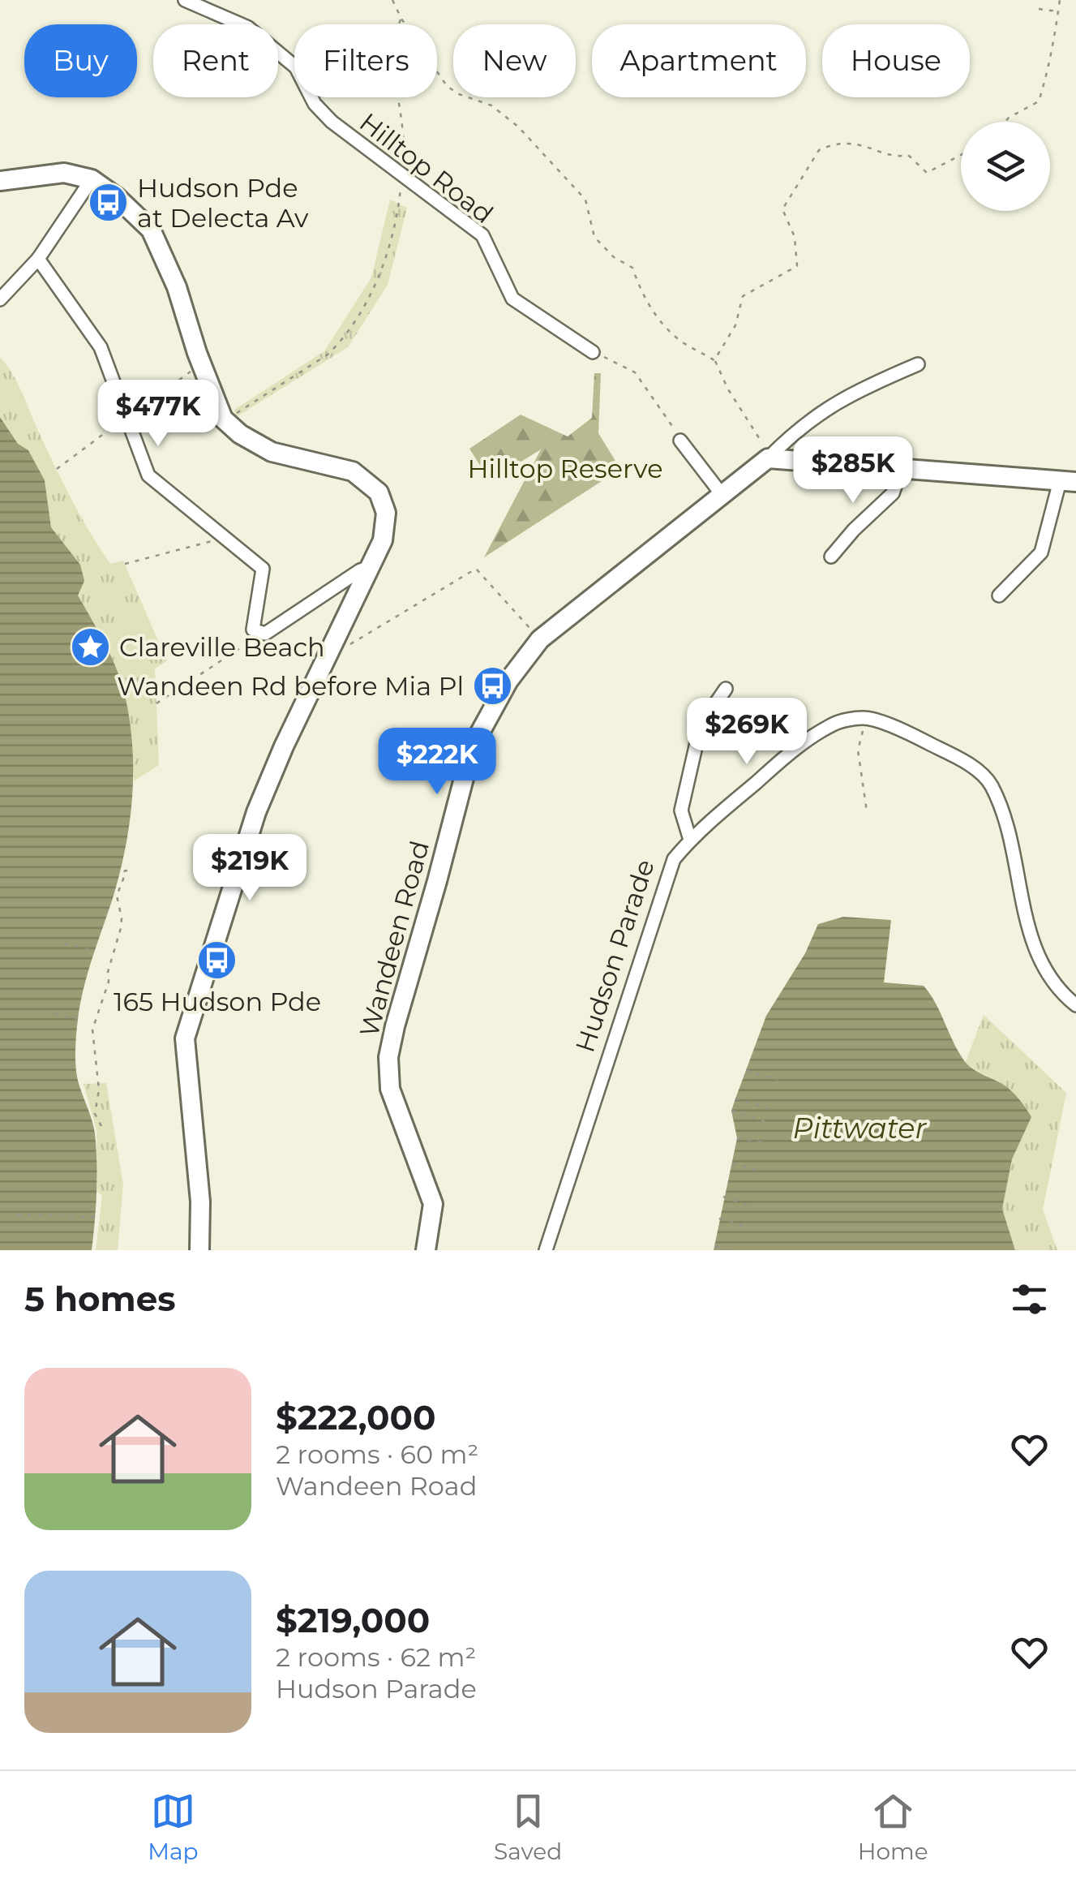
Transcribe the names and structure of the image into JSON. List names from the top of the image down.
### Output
{
  "streets": {
    "street": ["Hilltop Road", "Wandeen Road", "Hudson Parade"]
  },
  "water": ["Pittwater"],
  "parks": ["Hilltop Reserve"],
  "places": {
    "bus stop": ["Hudson Pde at Delecta Av", "Wandeen Rd before Mia Pl", "165 Hudson Pde"],
    "place": ["Clareville Beach"]
  },
  "page": {
    "chip": [
      "Buy",
      "Rent",
      "Filters",
      "New",
      "Apartment",
      "House"
    ],
    "price": [
      "$477K",
      "$285K",
      "$269K",
      "$222K",
      "$219K"
    ],
    "heading": "5 homes",
    "list": [
      {
        "name": "$222,000",
        "note": "2 rooms · 60 m² · Wandeen Road"
      },
      {
        "name": "$219,000",
        "note": "2 rooms · 62 m² · Hudson Parade"
      }
    ],
    "tabs": ["Map", "Saved", "Home"]
  }
}
